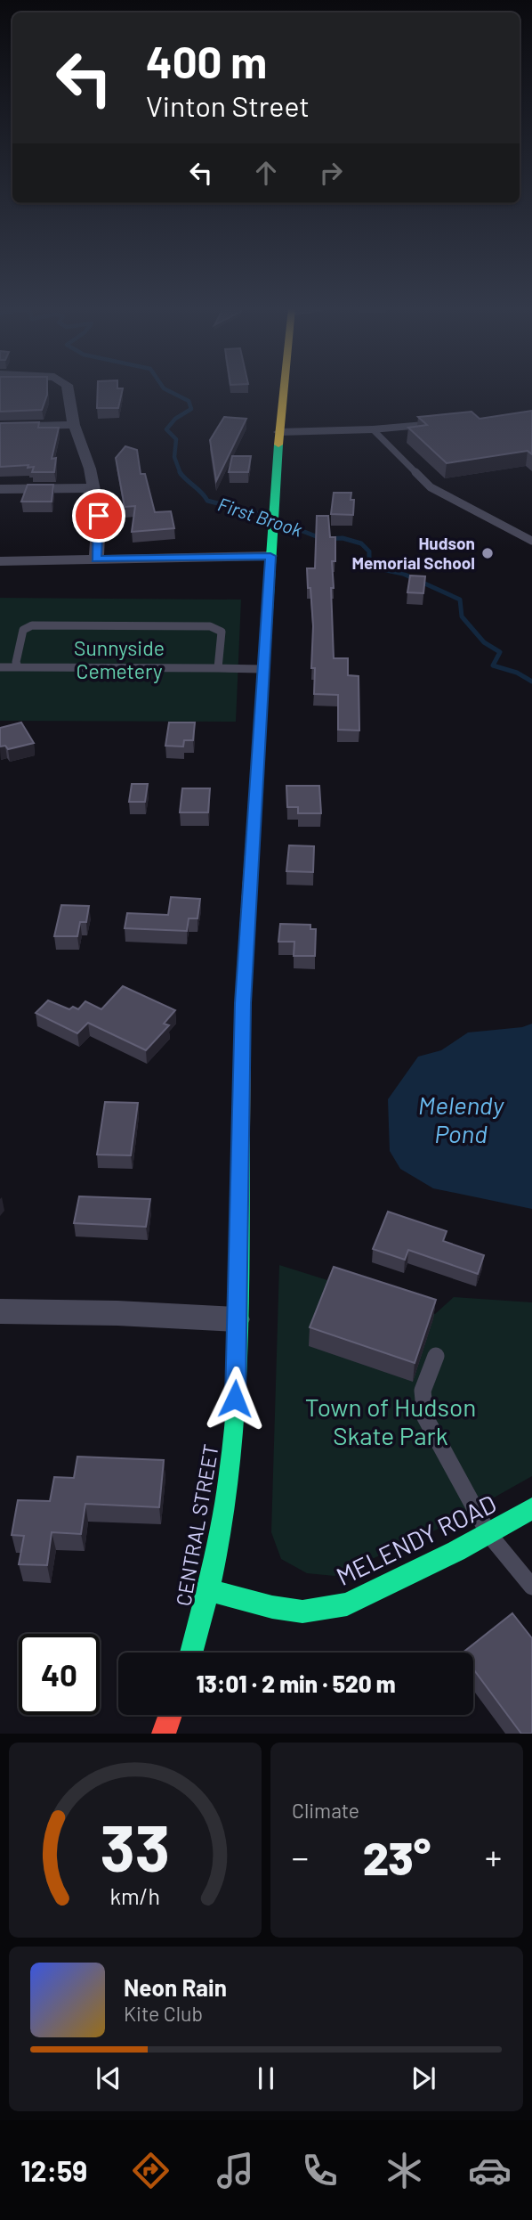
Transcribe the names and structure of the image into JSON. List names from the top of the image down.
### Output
{
  "streets": {
    "street": ["CENTRAL STREET", "MELENDY ROAD"]
  },
  "crossings": [
    ["CENTRAL STREET", "MELENDY ROAD"]
  ],
  "water": ["First Brook", "Melendy Pond"],
  "parks": ["Sunnyside Cemetery", "Town of Hudson Skate Park"],
  "places": ["Hudson Memorial School"],
  "page": {
    "turn": ["400 m", "Vinton Street"],
    "limit": "40",
    "trip": "13:01 · 2 min · 520 m",
    "tile": "Climate",
    "heat": ["−", "23°", "+"],
    "song": ["Neon Rain", "Kite Club"],
    "tabs": "12:59",
    "gauge": ["33", "km/h"]
  }
}
